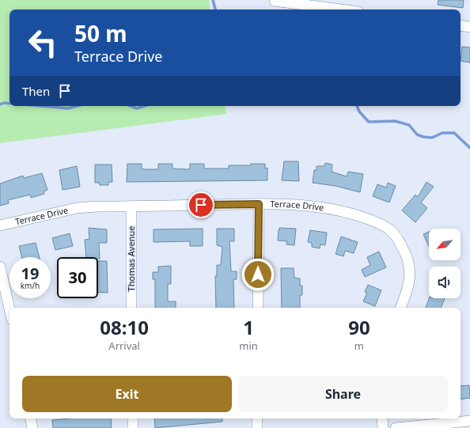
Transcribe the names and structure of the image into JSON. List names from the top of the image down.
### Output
{
  "streets": {
    "street": ["Terrace Drive", "Thomas Avenue"]
  },
  "crossings": [
    ["Terrace Drive", "Thomas Avenue"]
  ],
  "north": "bottom left",
  "page": {
    "turn": ["50 m", "Terrace Drive"],
    "then": "Then",
    "speed": "19 km/h",
    "limit": "30",
    "eta": [
      "08:10",
      "Arrival",
      "1",
      "min",
      "90",
      "m"
    ],
    "buttons": ["Exit", "Share"]
  }
}
